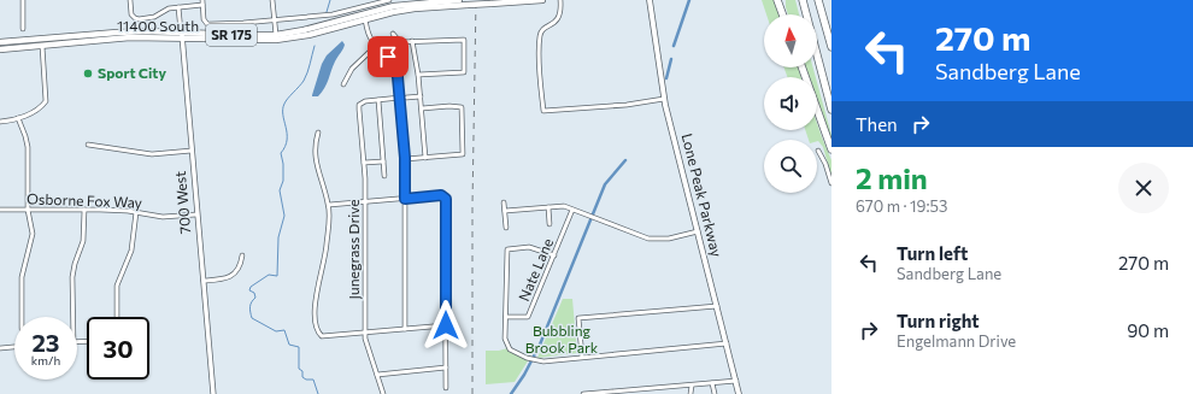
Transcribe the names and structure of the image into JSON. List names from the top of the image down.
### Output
{
  "streets": {
    "main road": ["11400 South", "SR 175", "Lone Peak Parkway"],
    "street": [
      "Osborne Fox Way",
      "700 West",
      "Junegrass Drive",
      "Nate Lane"
    ]
  },
  "crossings": [
    ["11400 South", "700 West"],
    ["Osborne Fox Way", "700 West"]
  ],
  "parks": ["Bubbling Brook Park"],
  "places": ["Sport City"],
  "north": "top",
  "page": {
    "turn": ["270 m", "Sandberg Lane"],
    "then": "Then",
    "heading": ["2 min", "670 m · 19:53"],
    "list": [
      {
        "name": "Turn left",
        "note": "Sandberg Lane",
        "value": "270 m"
      },
      {
        "name": "Turn right",
        "note": "Engelmann Drive",
        "value": "90 m"
      }
    ],
    "speed": "23 km/h",
    "limit": "30"
  }
}
